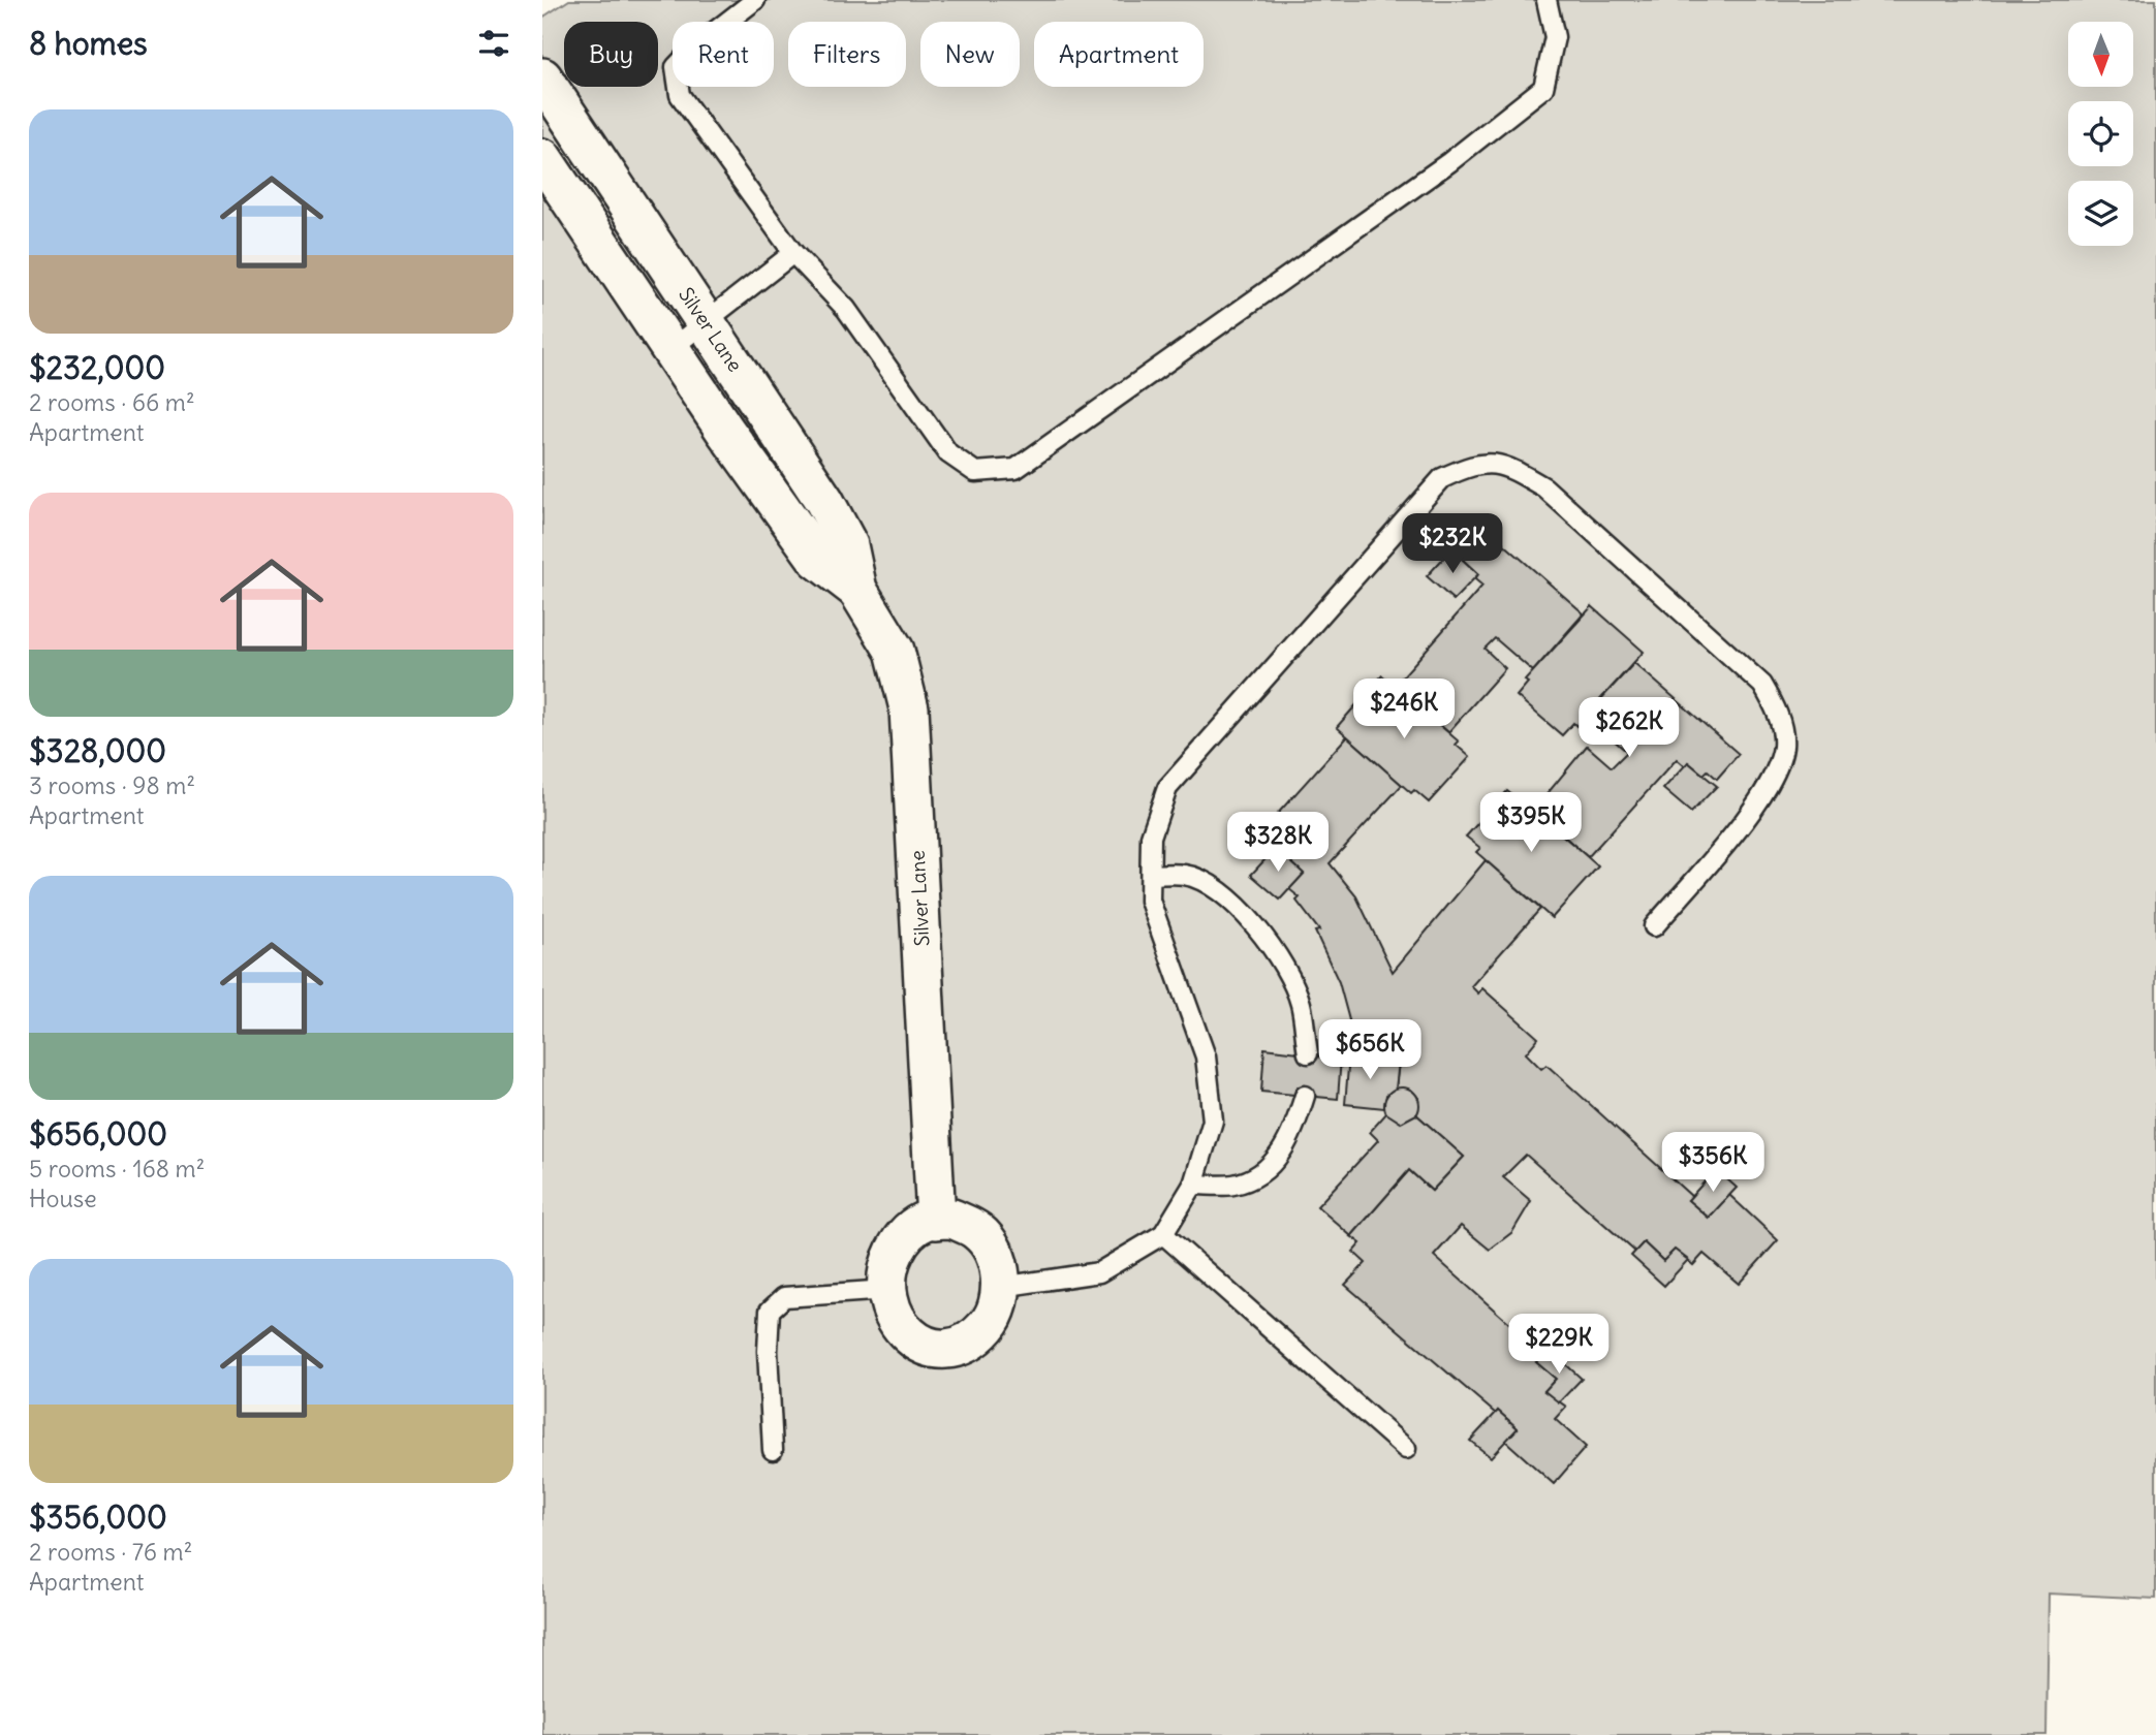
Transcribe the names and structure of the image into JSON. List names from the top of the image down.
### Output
{
  "streets": {
    "street": ["Silver Lane"]
  },
  "north": "bottom",
  "page": {
    "heading": "8 homes",
    "chip": [
      "Buy",
      "Rent",
      "Filters",
      "New",
      "Apartment"
    ],
    "list": [
      {
        "name": "$232,000",
        "note": "2 rooms · 66 m² · Apartment"
      },
      {
        "name": "$328,000",
        "note": "3 rooms · 98 m² · Apartment"
      },
      {
        "name": "$656,000",
        "note": "5 rooms · 168 m² · House"
      },
      {
        "name": "$356,000",
        "note": "2 rooms · 76 m² · Apartment"
      }
    ],
    "price": [
      "$232K",
      "$246K",
      "$262K",
      "$395K",
      "$328K",
      "$656K",
      "$356K",
      "$229K"
    ]
  }
}
